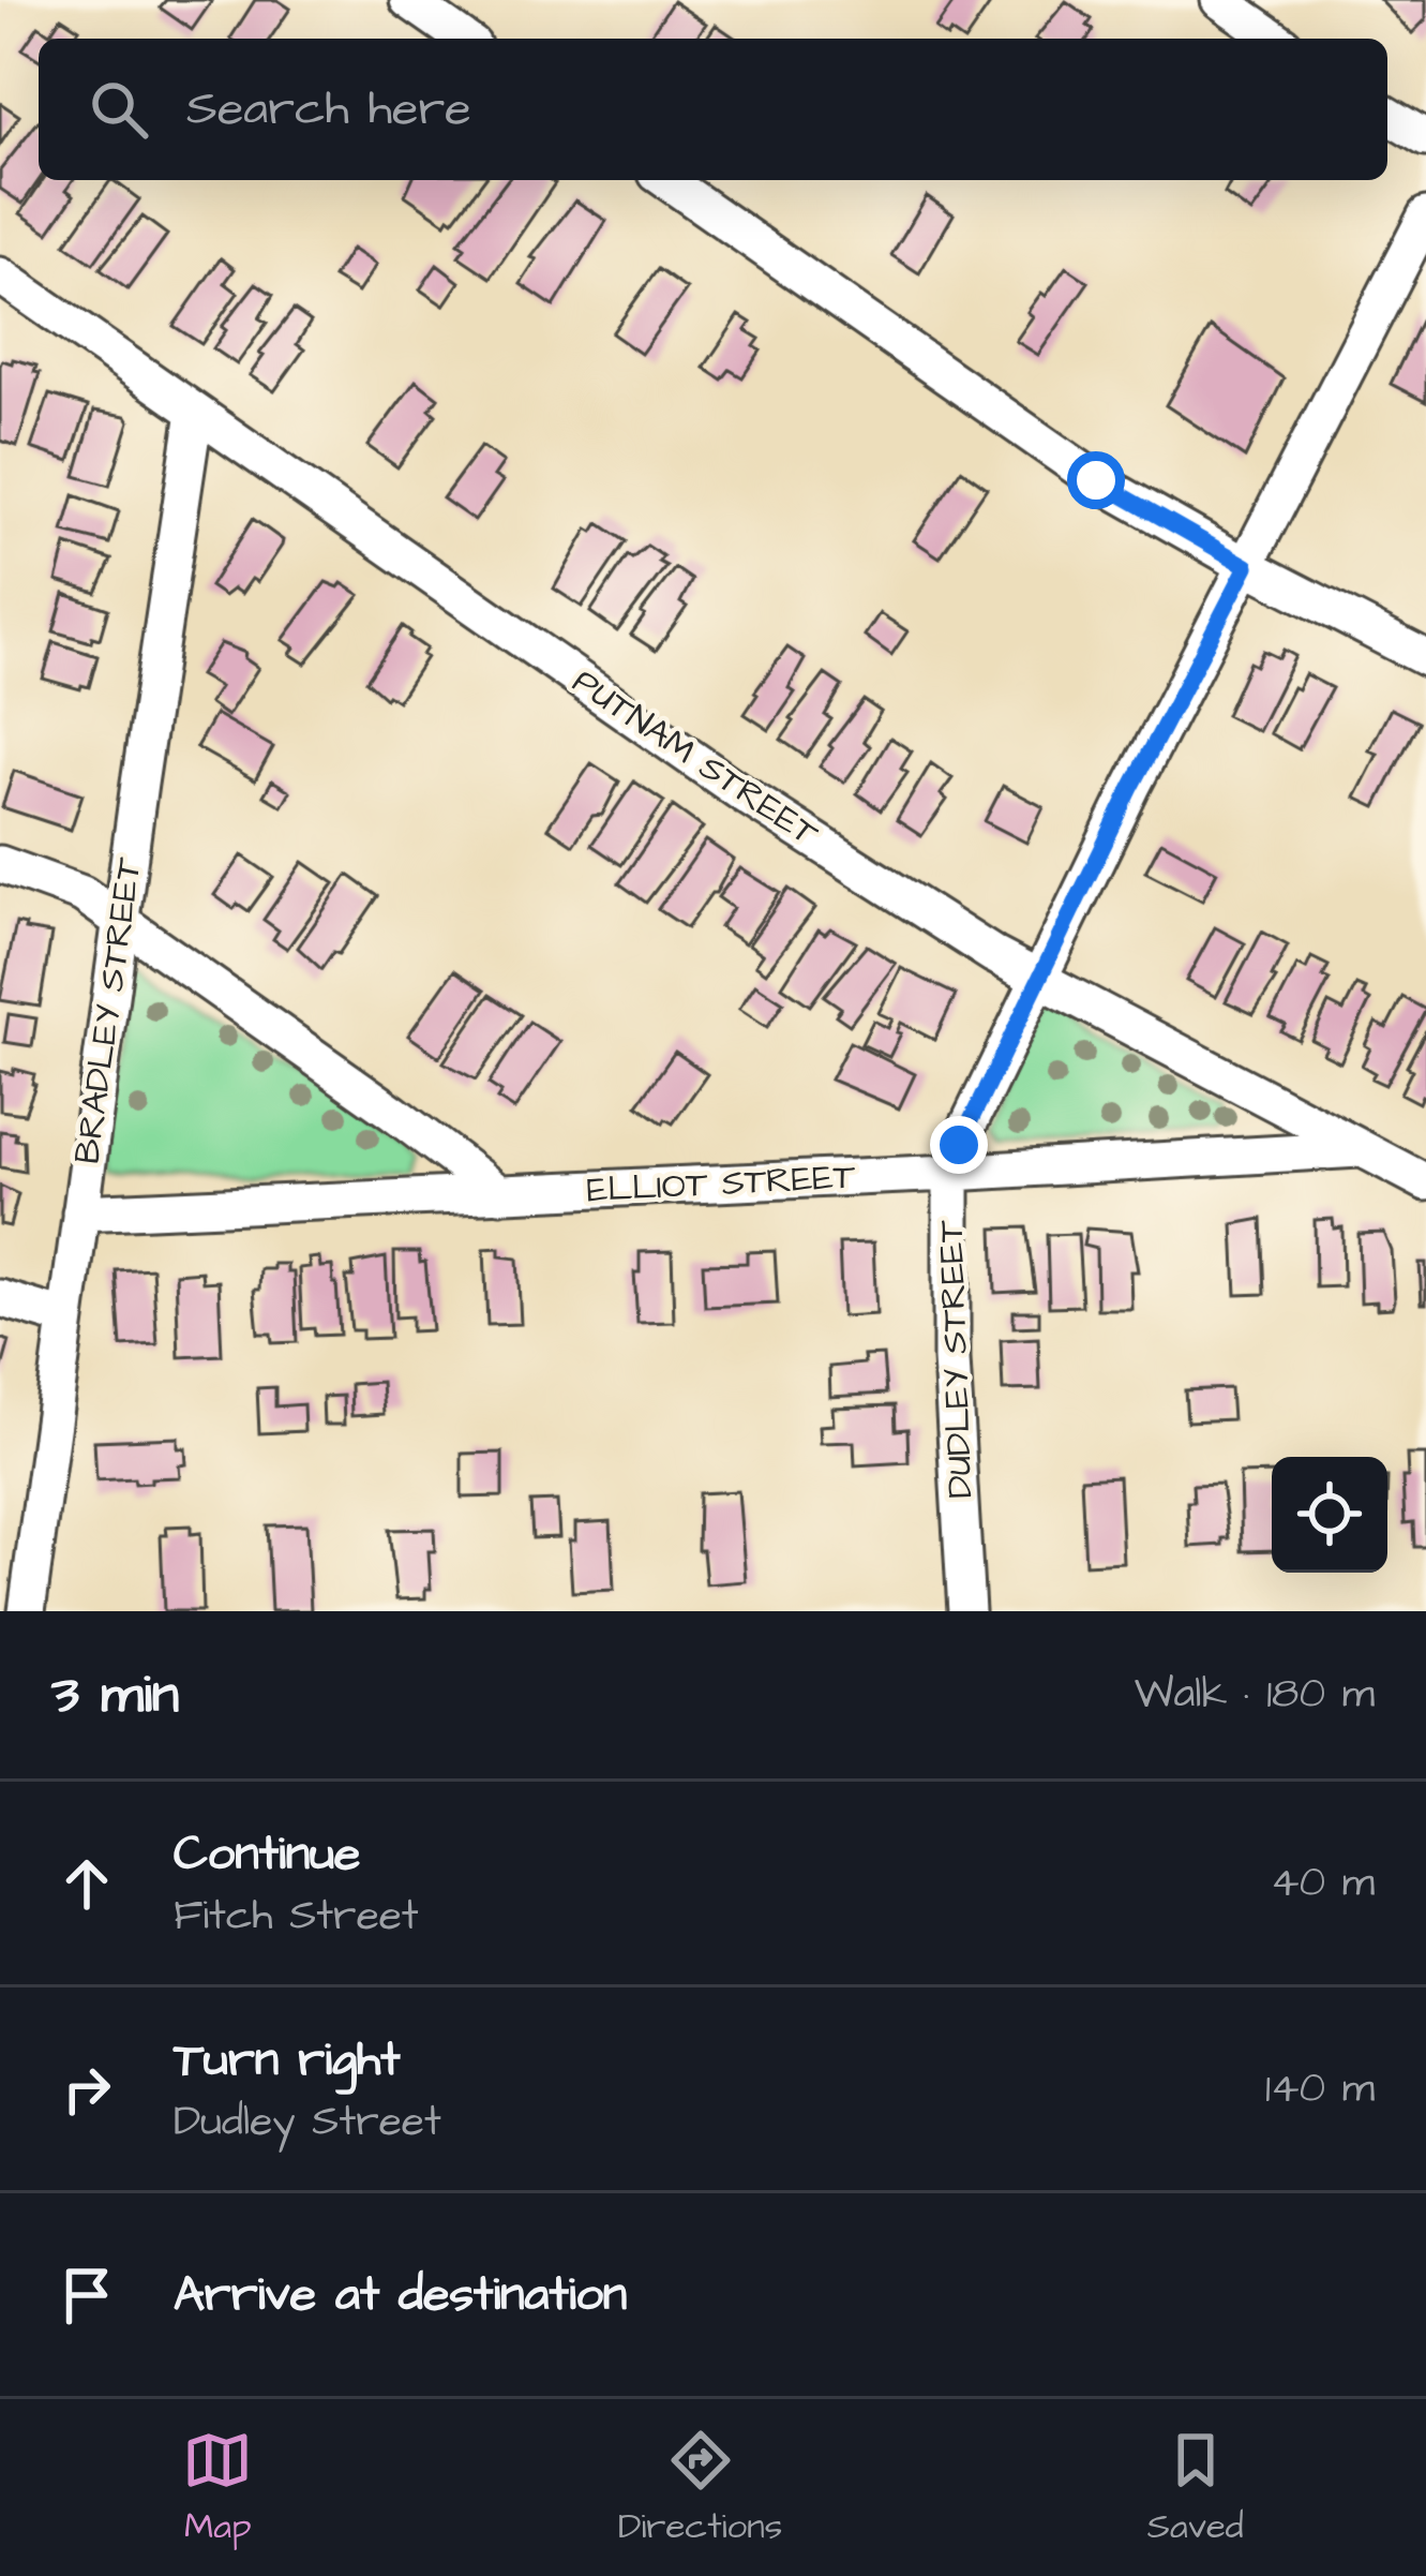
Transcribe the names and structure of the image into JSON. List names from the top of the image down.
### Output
{
  "streets": {
    "street": [
      "PUTNAM STREET",
      "BRADLEY STREET",
      "ELLIOT STREET",
      "DUDLEY STREET"
    ]
  },
  "crossings": [
    ["PUTNAM STREET", "BRADLEY STREET"],
    ["PUTNAM STREET", "ELLIOT STREET"],
    ["PUTNAM STREET", "DUDLEY STREET"],
    ["BRADLEY STREET", "ELLIOT STREET"],
    ["ELLIOT STREET", "DUDLEY STREET"]
  ],
  "page": {
    "search": "Search here",
    "heading": ["3 min", "Walk · 180 m"],
    "list": [
      ["Continue", "Fitch Street", "40 m"],
      ["Turn right", "Dudley Street", "140 m"],
      "Arrive at destination"
    ],
    "nav": ["Map", "Directions", "Saved"]
  }
}
